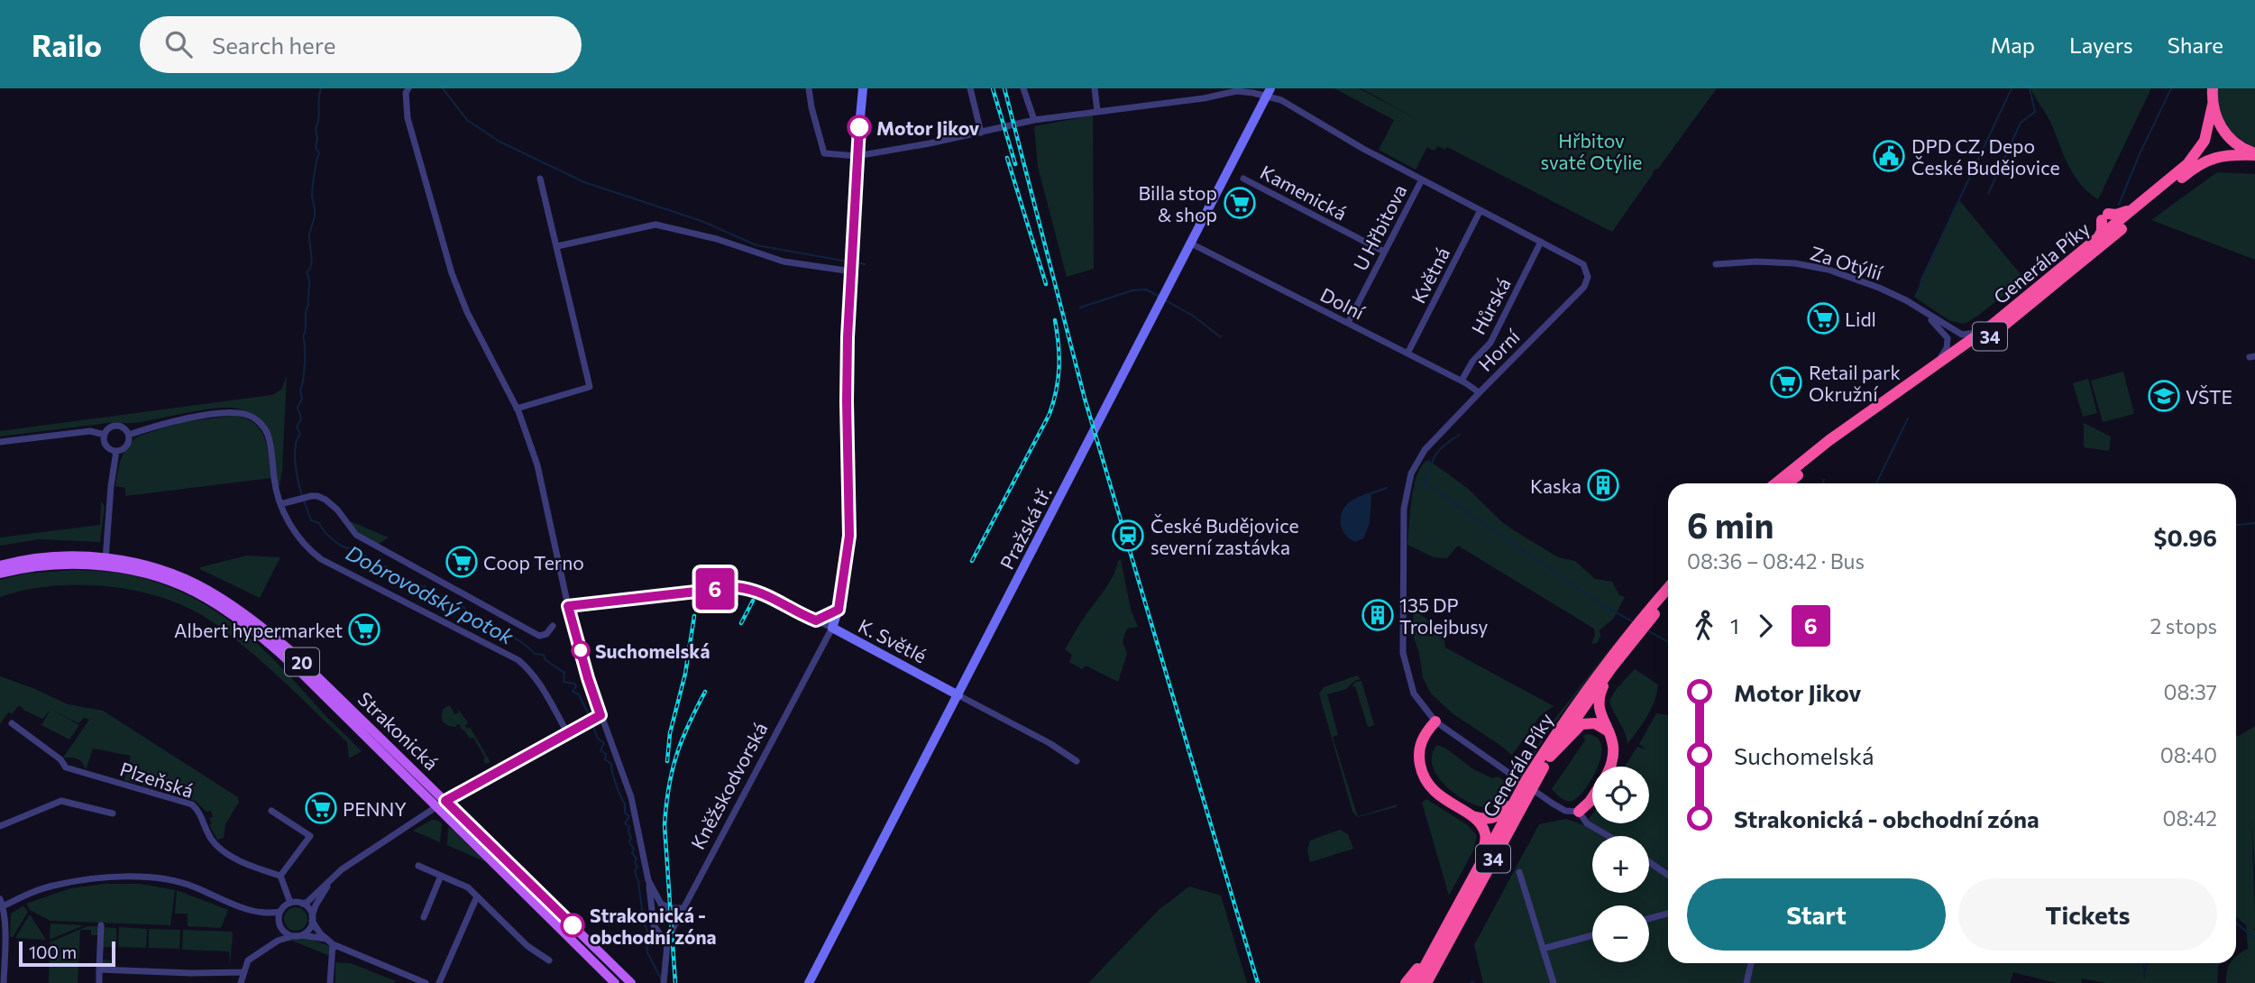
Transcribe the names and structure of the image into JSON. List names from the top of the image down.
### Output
{
  "streets": {
    "highway": ["Generála Píky", "34"],
    "main road": [
      "Pražská tř.",
      "K. Světlé",
      "20",
      "Strakonická",
      "Kněžskodvorská"
    ],
    "street": [
      "Kamenická",
      "U Hřbitova",
      "Za Otýlií",
      "Květná",
      "Dolní",
      "Hůrská",
      "Horní",
      "Plzeňská"
    ]
  },
  "crossings": [
    ["Kamenická", "U Hřbitova"],
    ["U Hřbitova", "Dolní"],
    ["U Hřbitova", "Horní"],
    ["Za Otýlií", "Generála Píky"],
    ["Generála Píky", "34"],
    ["Květná", "Dolní"],
    ["Květná", "Horní"],
    ["Dolní", "Hůrská"],
    ["Dolní", "Horní"],
    ["Dolní", "Pražská tř."],
    ["Hůrská", "Horní"],
    ["Horní", "Pražská tř."],
    ["Horní", "Kněžskodvorská"],
    ["Pražská tř.", "K. Světlé"],
    ["K. Světlé", "Kněžskodvorská"]
  ],
  "water": ["Dobrovodský potok"],
  "parks": ["Hřbitov svaté Otýlie"],
  "places": {
    "other": ["Motor Jikov", "Suchomelská", "Strakonická - obchodní zóna"],
    "public building": ["DPD CZ, Depo České Budějovice"],
    "supermarket": [
      "Billa stop & shop",
      "Lidl",
      "Retail park Okružní",
      "Coop Terno",
      "Albert hypermarket",
      "PENNY"
    ],
    "school or university": ["VŠTE"],
    "building": ["Kaska", "135 DP Trolejbusy"],
    "station": ["České Budějovice severní zastávka"]
  },
  "lines": ["bus line 6"],
  "scale_bar": "100 m",
  "page": {
    "header": "Railo",
    "search": "Search here",
    "nav": ["Map", "Layers", "Share"],
    "on_map": "6",
    "heading": ["6 min", "08:36 – 08:42 · Bus", "$0.96"],
    "legs": ["1", "6", "2 stops"],
    "list": [
      {
        "name": "Motor Jikov",
        "value": "08:37"
      },
      {
        "name": "Suchomelská",
        "value": "08:40"
      },
      {
        "name": "Strakonická - obchodní zóna",
        "value": "08:42"
      }
    ],
    "map_buttons": ["+", "−"],
    "buttons": ["Start", "Tickets"],
    "scale": "100 m"
  }
}
